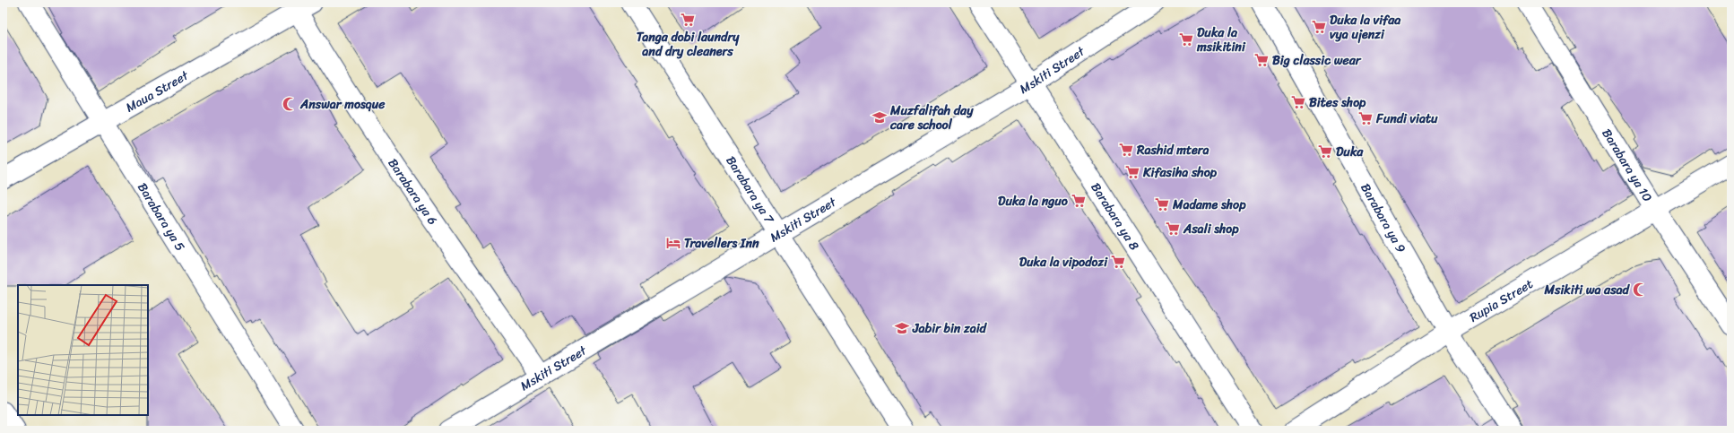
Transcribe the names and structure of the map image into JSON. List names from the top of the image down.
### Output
{
  "streets": {
    "street": [
      "Mskiti Street",
      "Maua Street",
      "Barabara ya 10",
      "Barabara ya 7",
      "Barabara ya 6",
      "Barabara ya 5",
      "Barabara ya 8",
      "Barabara ya 9",
      "Rupia Street"
    ]
  },
  "crossings": [
    ["Mskiti Street", "Barabara ya 7"],
    ["Mskiti Street", "Barabara ya 6"],
    ["Mskiti Street", "Barabara ya 8"],
    ["Maua Street", "Barabara ya 6"],
    ["Maua Street", "Barabara ya 5"],
    ["Barabara ya 10", "Rupia Street"],
    ["Barabara ya 9", "Rupia Street"]
  ],
  "places": {
    "supermarket": [
      "Tanga dobi laundry and dry cleaners",
      "Duka la vifaa vya ujenzi",
      "Duka la msikitini",
      "Big classic wear",
      "Bites shop",
      "Fundi viatu",
      "Rashid mtera",
      "Duka",
      "Kifasiha shop",
      "Duka la nguo",
      "Madame shop",
      "Asali shop",
      "Duka la vipodozi"
    ],
    "mosque": ["Answar mosque", "Msikiti wa asad"],
    "school or university": ["Muzfalifah day care school", "Jabir bin zaid"],
    "hotel": ["Travellers Inn"]
  }
}
